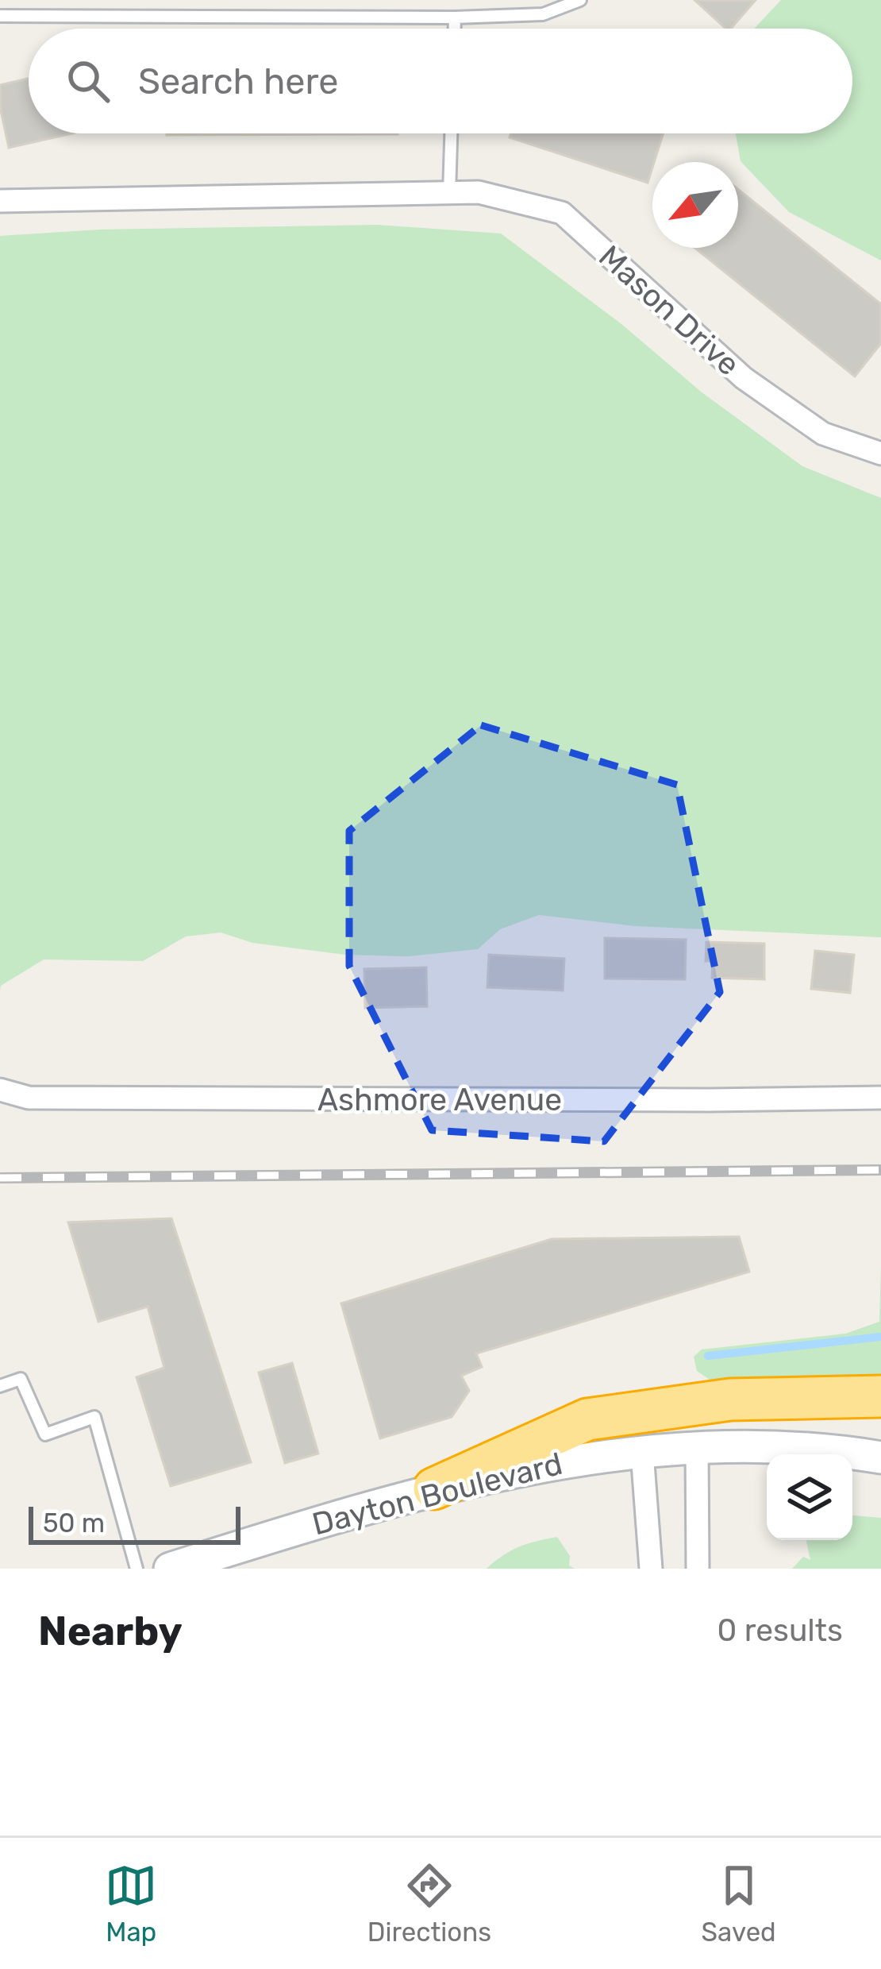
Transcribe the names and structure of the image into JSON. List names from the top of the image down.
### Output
{
  "streets": {
    "main road": ["Dayton Boulevard"],
    "street": ["Mason Drive", "Ashmore Avenue"]
  },
  "scale_bar": "50 m",
  "north": "bottom left",
  "page": {
    "search": "Search here",
    "scale": "50 m",
    "heading": ["Nearby", "0 results"],
    "nav": ["Map", "Directions", "Saved"]
  }
}
